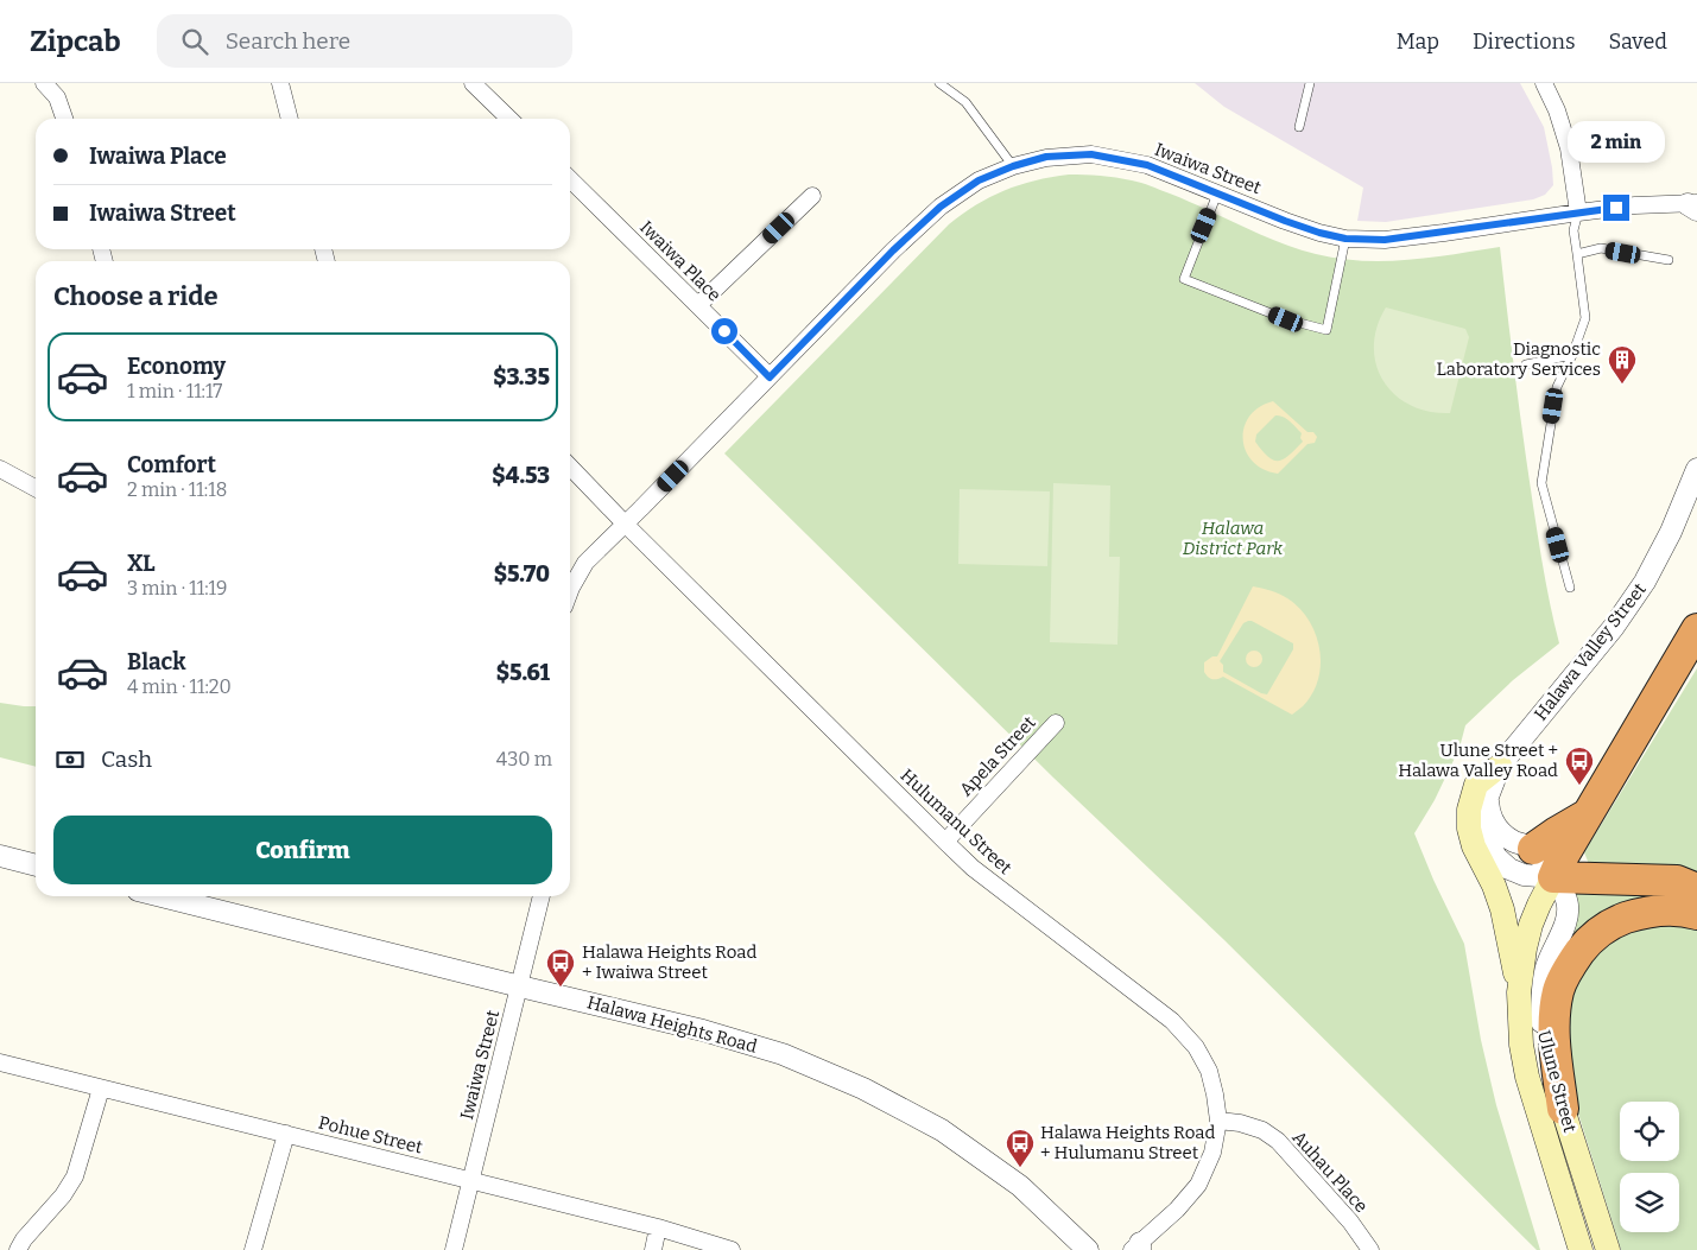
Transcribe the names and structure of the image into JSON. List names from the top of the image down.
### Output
{
  "streets": {
    "main road": ["Ulune Street"],
    "street": [
      "Iwaiwa Street",
      "Iwaiwa Place",
      "Halawa Valley Street",
      "Apela Street",
      "Hulumanu Street",
      "Halawa Heights Road",
      "Pohue Street",
      "Auhau Place"
    ]
  },
  "crossings": [
    ["Iwaiwa Street", "Iwaiwa Place"],
    ["Iwaiwa Street", "Hulumanu Street"],
    ["Iwaiwa Street", "Halawa Heights Road"],
    ["Iwaiwa Street", "Pohue Street"],
    ["Halawa Valley Street", "Ulune Street"],
    ["Apela Street", "Hulumanu Street"],
    ["Hulumanu Street", "Auhau Place"]
  ],
  "parks": ["Halawa District Park"],
  "places": {
    "building": ["Diagnostic Laboratory Services"],
    "bus stop": ["Ulune Street + Halawa Valley Road", "Halawa Heights Road + Iwaiwa Street", "Halawa Heights Road + Hulumanu Street"]
  },
  "page": {
    "header": "Zipcab",
    "search": "Search here",
    "nav": ["Map", "Directions", "Saved"],
    "banner": ["Iwaiwa Place", "Iwaiwa Street"],
    "bubble": "2 min",
    "heading": "Choose a ride",
    "list": [
      {
        "name": "Economy",
        "note": "1 min · 11:17",
        "value": "$3.35"
      },
      {
        "name": "Comfort",
        "note": "2 min · 11:18",
        "value": "$4.53"
      },
      {
        "name": "XL",
        "note": "3 min · 11:19",
        "value": "$5.70"
      },
      {
        "name": "Black",
        "note": "4 min · 11:20",
        "value": "$5.61"
      }
    ],
    "pay": ["Cash", "430 m"],
    "buttons": "Confirm"
  }
}
